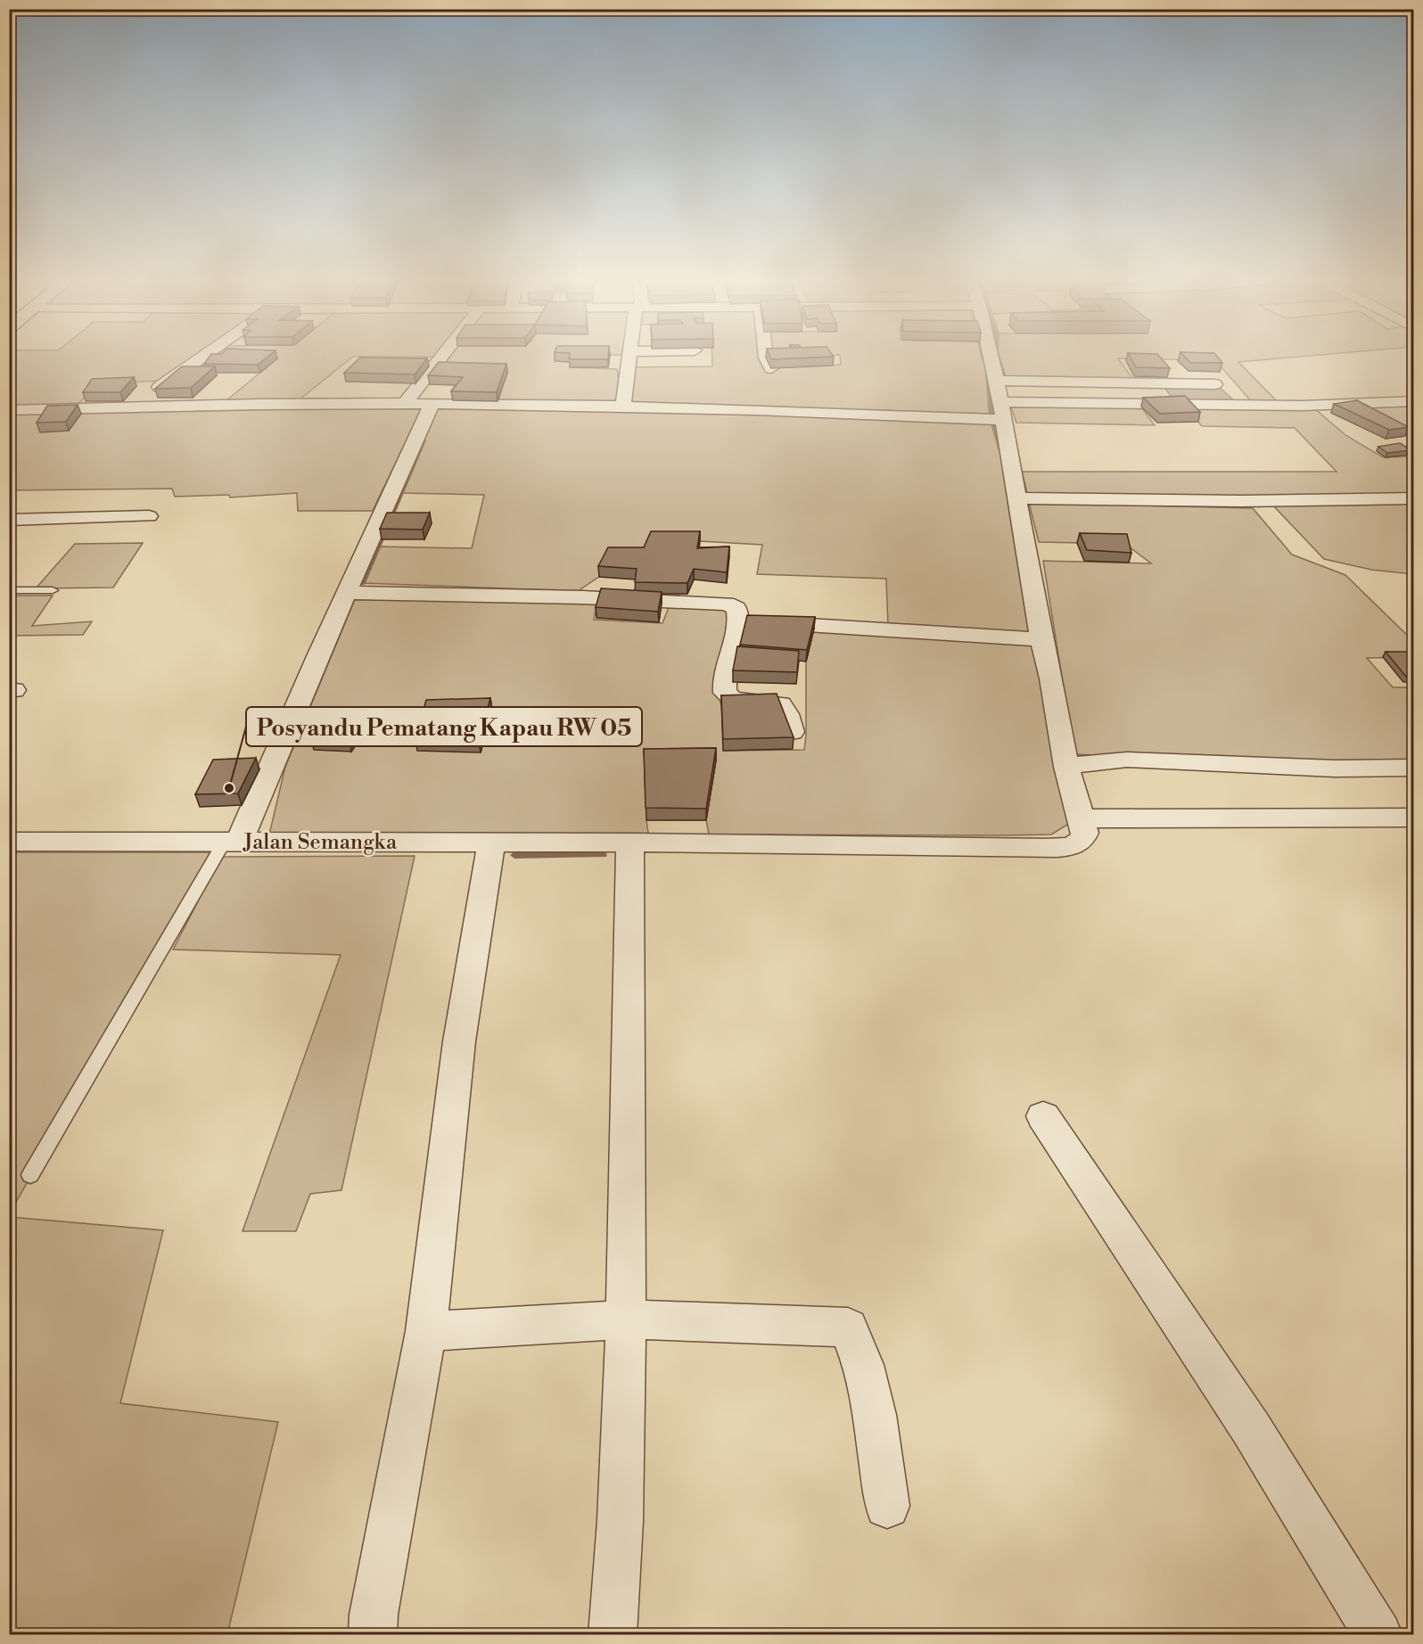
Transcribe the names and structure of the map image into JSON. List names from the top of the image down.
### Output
{
  "streets": {
    "street": ["Jalan Semangka"]
  },
  "places": ["Posyandu Pematang Kapau RW 05"]
}
